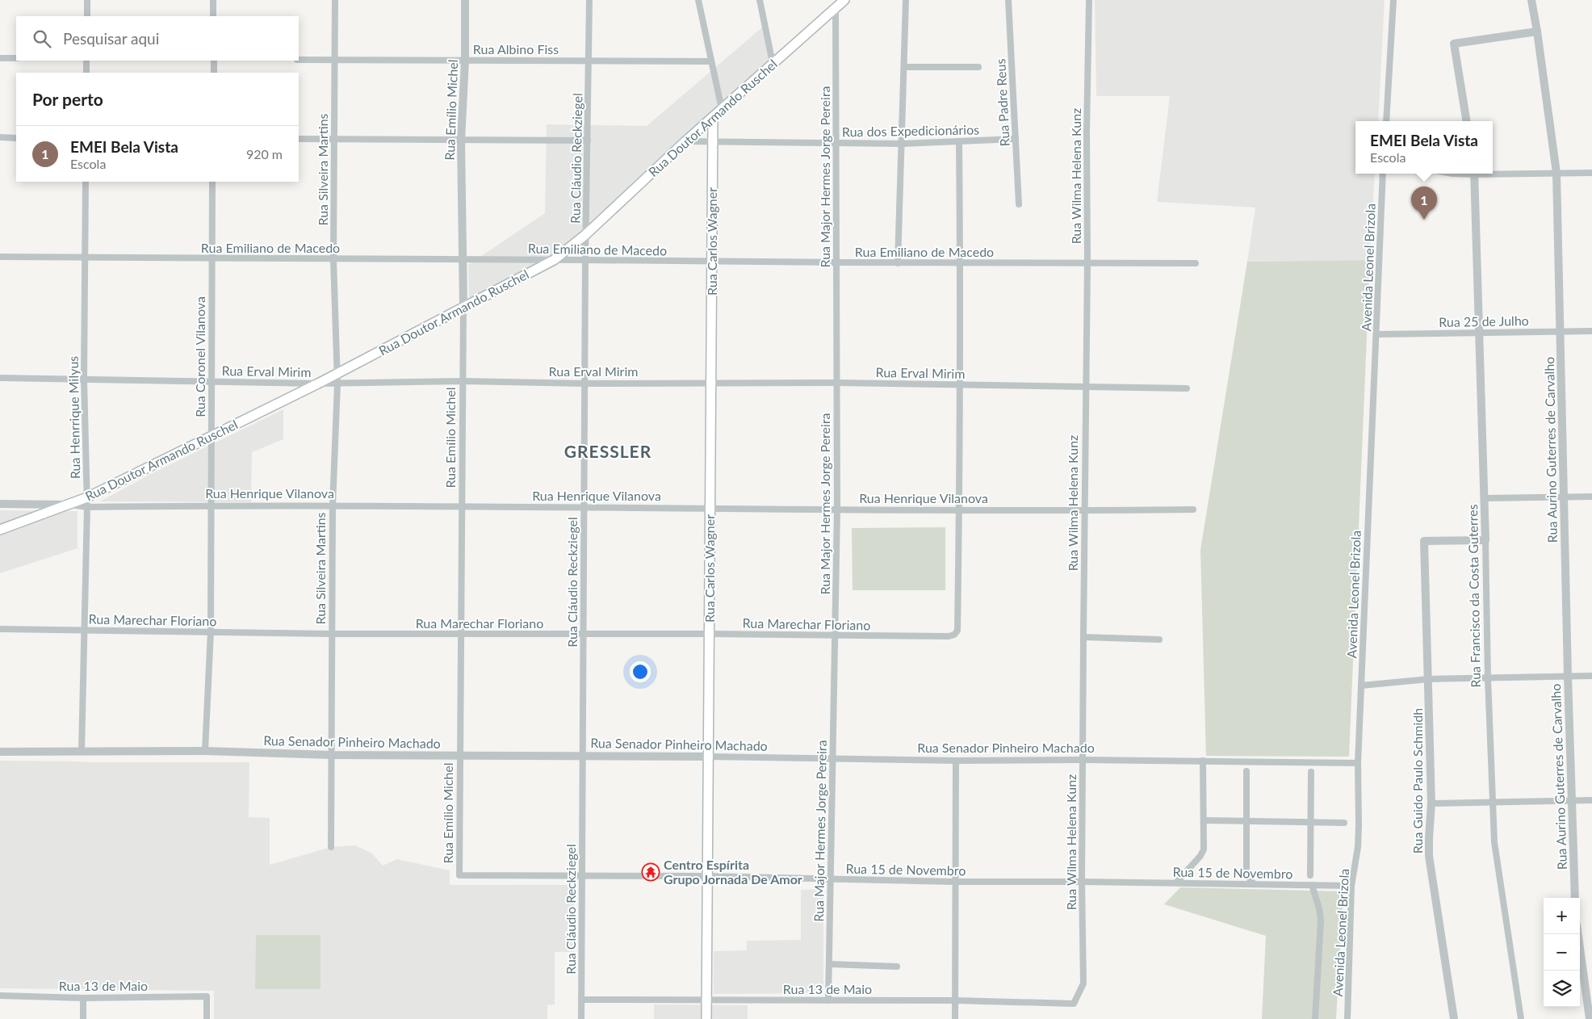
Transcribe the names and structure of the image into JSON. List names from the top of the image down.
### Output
{
  "streets": {
    "main road": ["Rua Doutor Armando Ruschel", "Rua Carlos Wagner"],
    "street": [
      "Rua Albino Fiss",
      "Rua Padre Reus",
      "Rua Emílio Michel",
      "Rua dos Expedicionários",
      "Rua Cláudio Reckziegel",
      "Rua Silveira Martins",
      "Rua Wilma Helena Kunz",
      "Rua Major Hermes Jorge Pereira",
      "Rua Emiliano de Macedo",
      "Avenida Leonel Brizola",
      "Rua 25 de Julho",
      "Rua Coronel Vilanova",
      "Rua Erval Mirim",
      "Rua Henrrique Milyus",
      "Rua Aurino Guterres de Carvalho",
      "Rua Henrique Vilanova",
      "Rua Francisco da Costa Guterres",
      "Rua Marechar Floriano",
      "Rua Senador Pinheiro Machado",
      "Rua Guido Paulo Schmidh",
      "Rua 15 de Novembro",
      "Rua 13 de Maio"
    ]
  },
  "crossings": [
    ["Rua Albino Fiss", "Rua Emílio Michel"],
    ["Rua Albino Fiss", "Rua Cláudio Reckziegel"],
    ["Rua Albino Fiss", "Rua Silveira Martins"],
    ["Rua Padre Reus", "Rua dos Expedicionários"],
    ["Rua Emílio Michel", "Rua Doutor Armando Ruschel"],
    ["Rua Emílio Michel", "Rua Emiliano de Macedo"],
    ["Rua Emílio Michel", "Rua Erval Mirim"],
    ["Rua Emílio Michel", "Rua Henrique Vilanova"],
    ["Rua Emílio Michel", "Rua Marechar Floriano"],
    ["Rua Emílio Michel", "Rua Senador Pinheiro Machado"],
    ["Rua Emílio Michel", "Rua 15 de Novembro"],
    ["Rua Doutor Armando Ruschel", "Rua dos Expedicionários"],
    ["Rua Doutor Armando Ruschel", "Rua Cláudio Reckziegel"],
    ["Rua Doutor Armando Ruschel", "Rua Silveira Martins"],
    ["Rua Doutor Armando Ruschel", "Rua Major Hermes Jorge Pereira"],
    ["Rua Doutor Armando Ruschel", "Rua Carlos Wagner"],
    ["Rua Doutor Armando Ruschel", "Rua Emiliano de Macedo"],
    ["Rua Doutor Armando Ruschel", "Rua Coronel Vilanova"],
    ["Rua Doutor Armando Ruschel", "Rua Erval Mirim"],
    ["Rua Doutor Armando Ruschel", "Rua Henrrique Milyus"],
    ["Rua Doutor Armando Ruschel", "Rua Henrique Vilanova"],
    ["Rua dos Expedicionários", "Rua Major Hermes Jorge Pereira"],
    ["Rua dos Expedicionários", "Rua Carlos Wagner"],
    ["Rua Cláudio Reckziegel", "Rua Emiliano de Macedo"],
    ["Rua Cláudio Reckziegel", "Rua Erval Mirim"],
    ["Rua Cláudio Reckziegel", "Rua Henrique Vilanova"],
    ["Rua Cláudio Reckziegel", "Rua Marechar Floriano"],
    ["Rua Cláudio Reckziegel", "Rua Senador Pinheiro Machado"],
    ["Rua Cláudio Reckziegel", "Rua 15 de Novembro"],
    ["Rua Cláudio Reckziegel", "Rua 13 de Maio"],
    ["Rua Silveira Martins", "Rua Emiliano de Macedo"],
    ["Rua Silveira Martins", "Rua Erval Mirim"],
    ["Rua Silveira Martins", "Rua Henrique Vilanova"],
    ["Rua Silveira Martins", "Rua Marechar Floriano"],
    ["Rua Silveira Martins", "Rua Senador Pinheiro Machado"],
    ["Rua Wilma Helena Kunz", "Rua Emiliano de Macedo"],
    ["Rua Wilma Helena Kunz", "Rua Erval Mirim"],
    ["Rua Wilma Helena Kunz", "Rua Henrique Vilanova"],
    ["Rua Wilma Helena Kunz", "Rua Senador Pinheiro Machado"],
    ["Rua Wilma Helena Kunz", "Rua 15 de Novembro"],
    ["Rua Wilma Helena Kunz", "Rua 13 de Maio"],
    ["Rua Major Hermes Jorge Pereira", "Rua Emiliano de Macedo"],
    ["Rua Major Hermes Jorge Pereira", "Rua Erval Mirim"],
    ["Rua Major Hermes Jorge Pereira", "Rua Henrique Vilanova"],
    ["Rua Major Hermes Jorge Pereira", "Rua Marechar Floriano"],
    ["Rua Major Hermes Jorge Pereira", "Rua Senador Pinheiro Machado"],
    ["Rua Major Hermes Jorge Pereira", "Rua 15 de Novembro"],
    ["Rua Major Hermes Jorge Pereira", "Rua 13 de Maio"],
    ["Rua Carlos Wagner", "Rua Emiliano de Macedo"],
    ["Rua Carlos Wagner", "Rua Erval Mirim"],
    ["Rua Carlos Wagner", "Rua Henrique Vilanova"],
    ["Rua Carlos Wagner", "Rua Marechar Floriano"],
    ["Rua Carlos Wagner", "Rua Senador Pinheiro Machado"],
    ["Rua Carlos Wagner", "Rua 15 de Novembro"],
    ["Rua Carlos Wagner", "Rua 13 de Maio"],
    ["Rua Emiliano de Macedo", "Rua Coronel Vilanova"],
    ["Rua Emiliano de Macedo", "Rua Henrrique Milyus"],
    ["Avenida Leonel Brizola", "Rua 25 de Julho"],
    ["Avenida Leonel Brizola", "Rua Senador Pinheiro Machado"],
    ["Avenida Leonel Brizola", "Rua 15 de Novembro"],
    ["Rua 25 de Julho", "Rua Aurino Guterres de Carvalho"],
    ["Rua 25 de Julho", "Rua Francisco da Costa Guterres"],
    ["Rua Coronel Vilanova", "Rua Erval Mirim"],
    ["Rua Coronel Vilanova", "Rua Henrique Vilanova"],
    ["Rua Coronel Vilanova", "Rua Marechar Floriano"],
    ["Rua Coronel Vilanova", "Rua Senador Pinheiro Machado"],
    ["Rua Erval Mirim", "Rua Henrrique Milyus"],
    ["Rua Henrrique Milyus", "Rua Henrique Vilanova"],
    ["Rua Henrrique Milyus", "Rua Marechar Floriano"],
    ["Rua Henrrique Milyus", "Rua Senador Pinheiro Machado"],
    ["Rua Henrique Vilanova", "Rua Marechar Floriano"],
    ["Rua Francisco da Costa Guterres", "Rua Guido Paulo Schmidh"]
  ],
  "districts": ["GRESSLER"],
  "places": {
    "temple": ["Centro Espírita Grupo Jornada De Amor"]
  },
  "page": {
    "search": "Pesquisar aqui",
    "heading": "Por perto",
    "popup": ["EMEI Bela Vista", "Escola"],
    "list": [
      {
        "mark": "1",
        "name": "EMEI Bela Vista",
        "note": "Escola",
        "value": "920 m"
      }
    ],
    "pins": "1",
    "map_buttons": ["+", "−"]
  }
}
